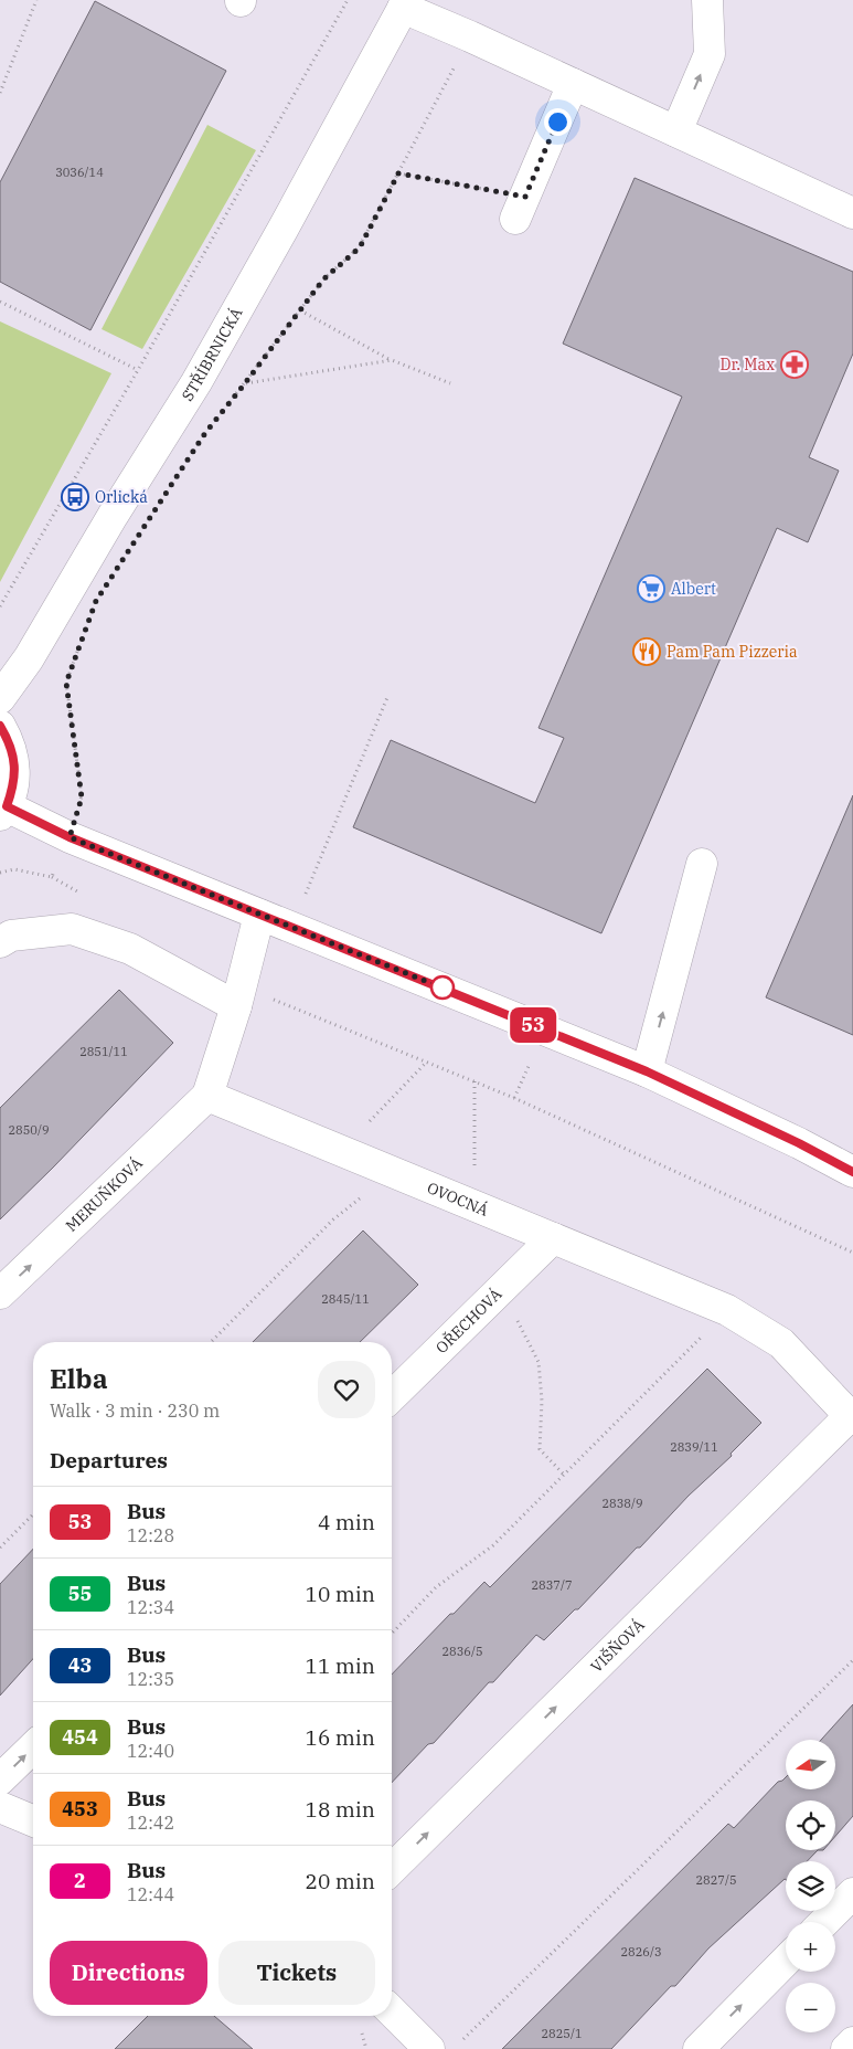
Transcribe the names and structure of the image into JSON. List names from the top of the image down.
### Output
{
  "streets": {
    "street": [
      "STŘÍBRNICKÁ",
      "MERUŇKOVÁ",
      "OVOCNÁ",
      "OŘECHOVÁ",
      "VIŠŇOVÁ"
    ]
  },
  "crossings": [
    ["MERUŇKOVÁ", "OVOCNÁ"],
    ["OVOCNÁ", "OŘECHOVÁ"],
    ["OVOCNÁ", "VIŠŇOVÁ"]
  ],
  "one_way": ["MERUŇKOVÁ", "VIŠŇOVÁ"],
  "places": {
    "pharmacy": ["Dr. Max"],
    "bus stop": ["Orlická"],
    "supermarket": ["Albert"],
    "restaurant": ["Pam Pam Pizzeria"]
  },
  "lines": ["bus line 53"],
  "house_numbers": [
    "3036/14",
    "2851/11",
    "2850/9",
    "2845/11",
    "2839/11",
    "2838/9",
    "2837/7",
    "2836/5",
    "2827/5",
    "2826/3",
    "2825/1"
  ],
  "north": "left",
  "page": {
    "on_map": "53",
    "heading": [
      ["Elba", "Walk · 3 min · 230 m"],
      "Departures"
    ],
    "list": [
      {
        "mark": "53",
        "name": "Bus",
        "note": "12:28",
        "value": "4 min"
      },
      {
        "mark": "55",
        "name": "Bus",
        "note": "12:34",
        "value": "10 min"
      },
      {
        "mark": "43",
        "name": "Bus",
        "note": "12:35",
        "value": "11 min"
      },
      {
        "mark": "454",
        "name": "Bus",
        "note": "12:40",
        "value": "16 min"
      },
      {
        "mark": "453",
        "name": "Bus",
        "note": "12:42",
        "value": "18 min"
      },
      {
        "mark": "2",
        "name": "Bus",
        "note": "12:44",
        "value": "20 min"
      }
    ],
    "map_buttons": ["+", "−"],
    "buttons": ["Directions", "Tickets"]
  }
}
